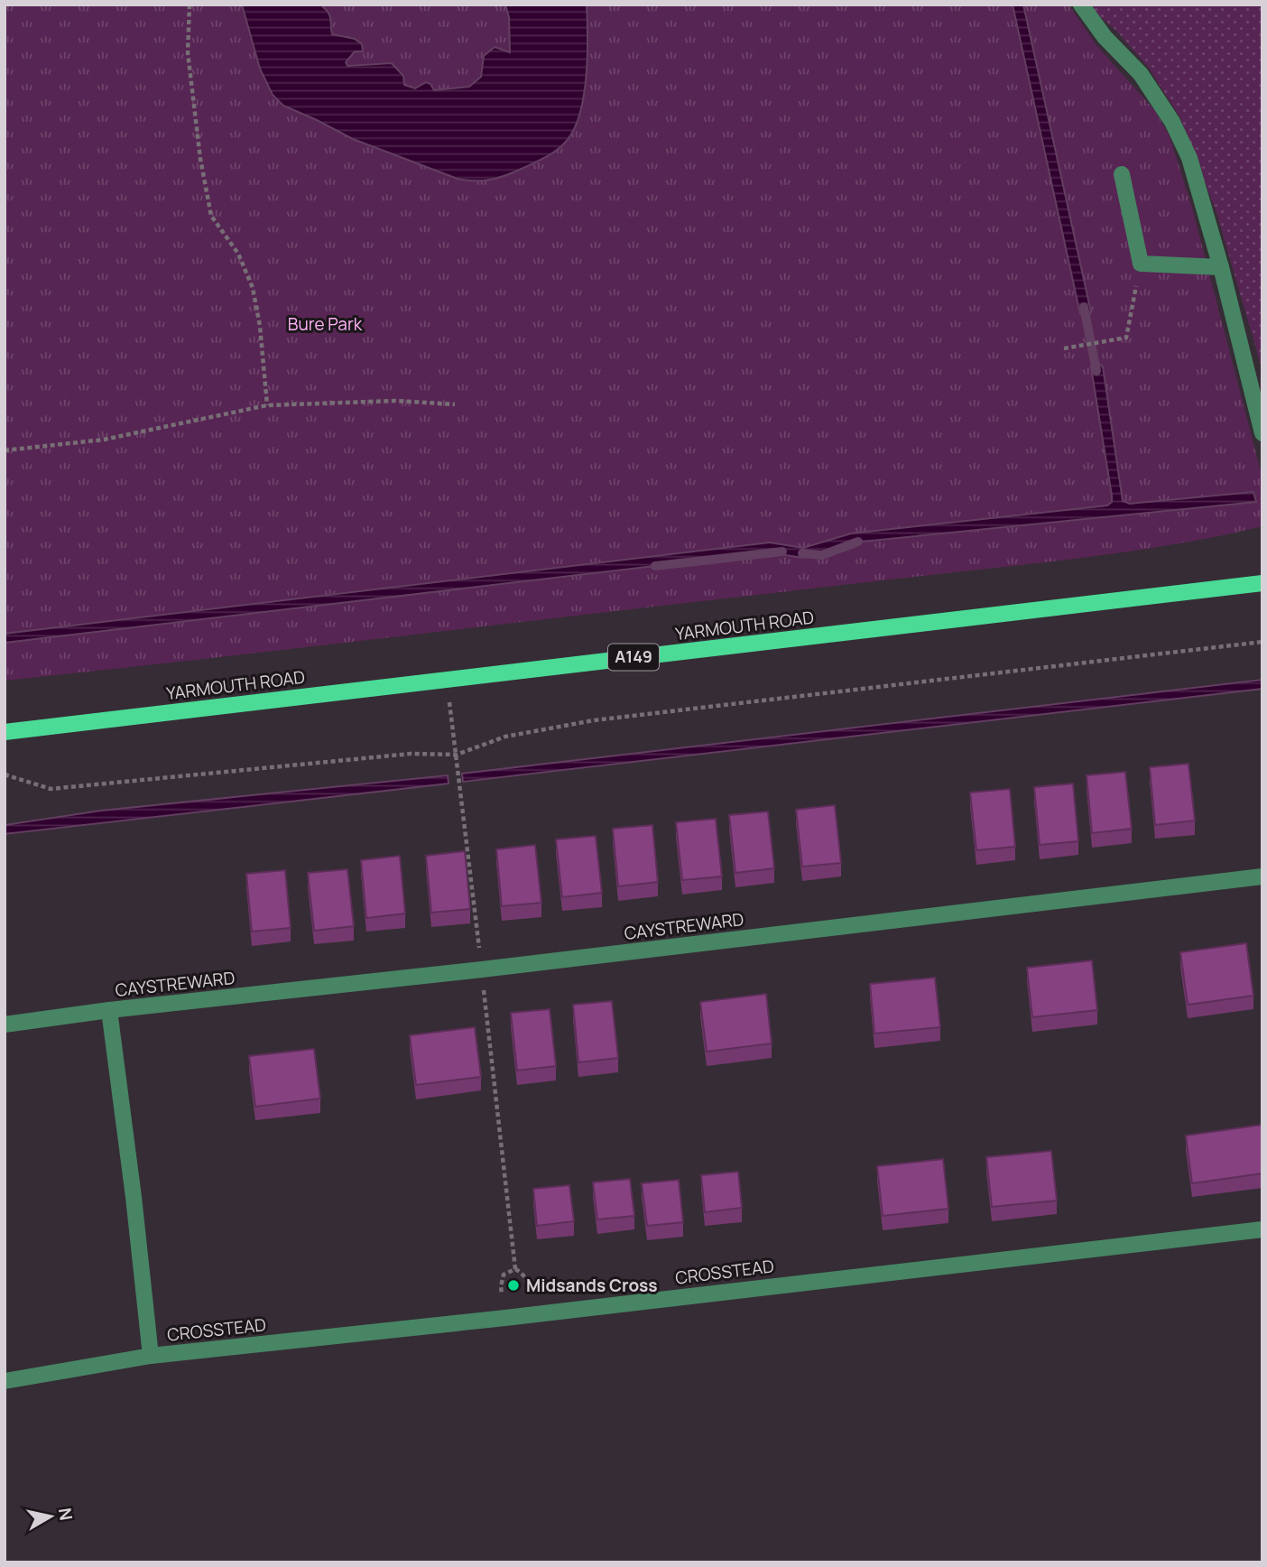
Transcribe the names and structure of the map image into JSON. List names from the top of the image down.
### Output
{
  "streets": {
    "main road": ["YARMOUTH ROAD", "A149"],
    "street": ["CAYSTREWARD", "CROSSTEAD"]
  },
  "crossings": [
    ["CAYSTREWARD", "CROSSTEAD"]
  ],
  "parks": ["Bure Park"],
  "places": ["Midsands Cross"],
  "north": "right"
}
